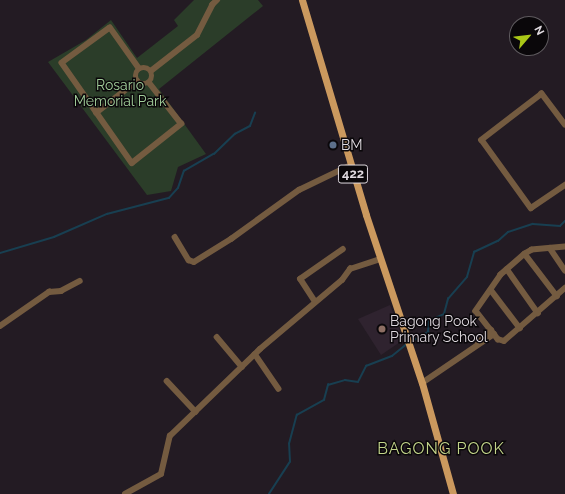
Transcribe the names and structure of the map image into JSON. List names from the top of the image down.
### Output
{
  "streets": {
    "main road": ["422"]
  },
  "districts": ["BAGONG POOK"],
  "parks": ["Rosario Memorial Park"],
  "places": ["BM", "Bagong Pook Primary School"],
  "north": "top right"
}
